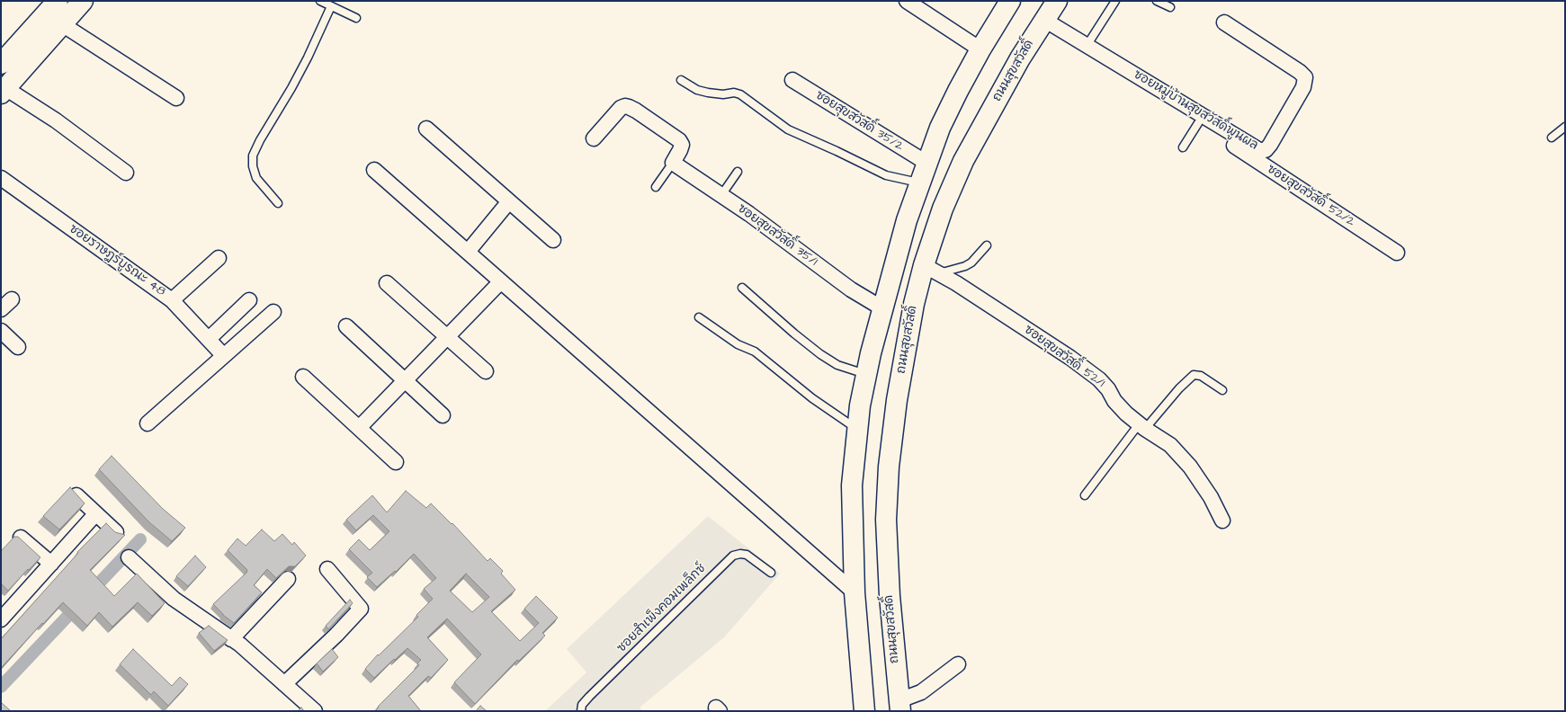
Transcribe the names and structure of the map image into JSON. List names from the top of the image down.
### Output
{
  "streets": {
    "main road": ["ถนนสุขสวัสดิ์"],
    "street": [
      "ซอยหมู่บ้านสุขสวัสดิ์พูนผล",
      "ซอยสุขสวัสดิ์ 35/2",
      "ซอยสุขสวัสดิ์ 52/2",
      "ซอยสุขสวัสดิ์ 35/1",
      "ซอยราษฎร์บูรณะ 48",
      "ซอยสุขสวัสดิ์ 52/1"
    ],
    "lane": ["ซอยสำเพ็งคอมเพล็กซ์"]
  },
  "crossings": [
    ["ถนนสุขสวัสดิ์", "ซอยหมู่บ้านสุขสวัสดิ์พูนผล"],
    ["ถนนสุขสวัสดิ์", "ซอยสุขสวัสดิ์ 52/2"],
    ["ถนนสุขสวัสดิ์", "ซอยสุขสวัสดิ์ 52/1"],
    ["ซอยหมู่บ้านสุขสวัสดิ์พูนผล", "ซอยสุขสวัสดิ์ 52/2"]
  ]
}
